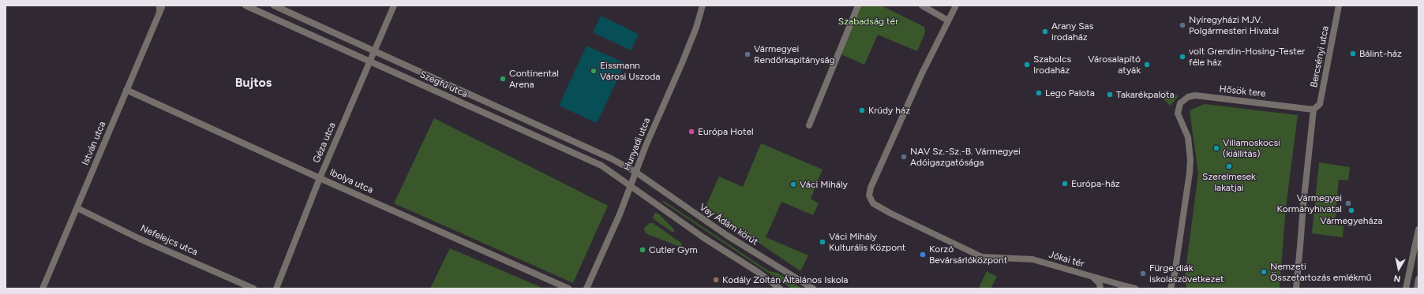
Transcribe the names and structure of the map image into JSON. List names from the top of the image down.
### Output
{
  "streets": {
    "street": [
      "Bercsényi utca",
      "Szegfű utca",
      "Hősök tere",
      "Géza utca",
      "István utca",
      "Hunyadi utca",
      "Ibolya utca",
      "Vay Ádám körút",
      "Nefelejcs utca",
      "Jókai tér"
    ]
  },
  "crossings": [
    ["Bercsényi utca", "Hősök tere"],
    ["Szegfű utca", "Géza utca"],
    ["Szegfű utca", "Hunyadi utca"],
    ["Szegfű utca", "Vay Ádám körút"],
    ["Géza utca", "Ibolya utca"],
    ["István utca", "Ibolya utca"],
    ["István utca", "Nefelejcs utca"],
    ["Hunyadi utca", "Vay Ádám körút"]
  ],
  "districts": ["Bujtos"],
  "parks": ["Szabadság tér"],
  "places": [
    "Nyíregyházi MJV. Polgármesteri Hivatal",
    "Arany Sas irodaház",
    "Bálint-ház",
    "Vármegyei Rendőrkapitányság",
    "volt Grendin-Hosing-Tester féle ház",
    "Szabolcs Irodaház",
    "Városalapító atyák",
    "Eissmann Városi Uszoda",
    "Continental Arena",
    "Lego Palota",
    "Takarékpalota",
    "Krúdy ház",
    "Európa Hotel",
    "Villamoskocsi (kiállítás)",
    "NAV Sz.-Sz.-B. Vármegyei Adóigazgatósága",
    "Szerelmesek lakatjai",
    "Európa-ház",
    "Váci Mihály",
    "Vármegyei Kormányhivatal",
    "Vármegyeháza",
    "Váci Mihály Kulturális Központ",
    "Cutler Gym",
    "Korzó Bevársárlóközpont",
    "Nemzeti Összetartozás emlékmű",
    "Fürge diák iskolaszövetkezet",
    "Kodály Zoltán Általános Iskola"
  ],
  "north": "bottom"
}
